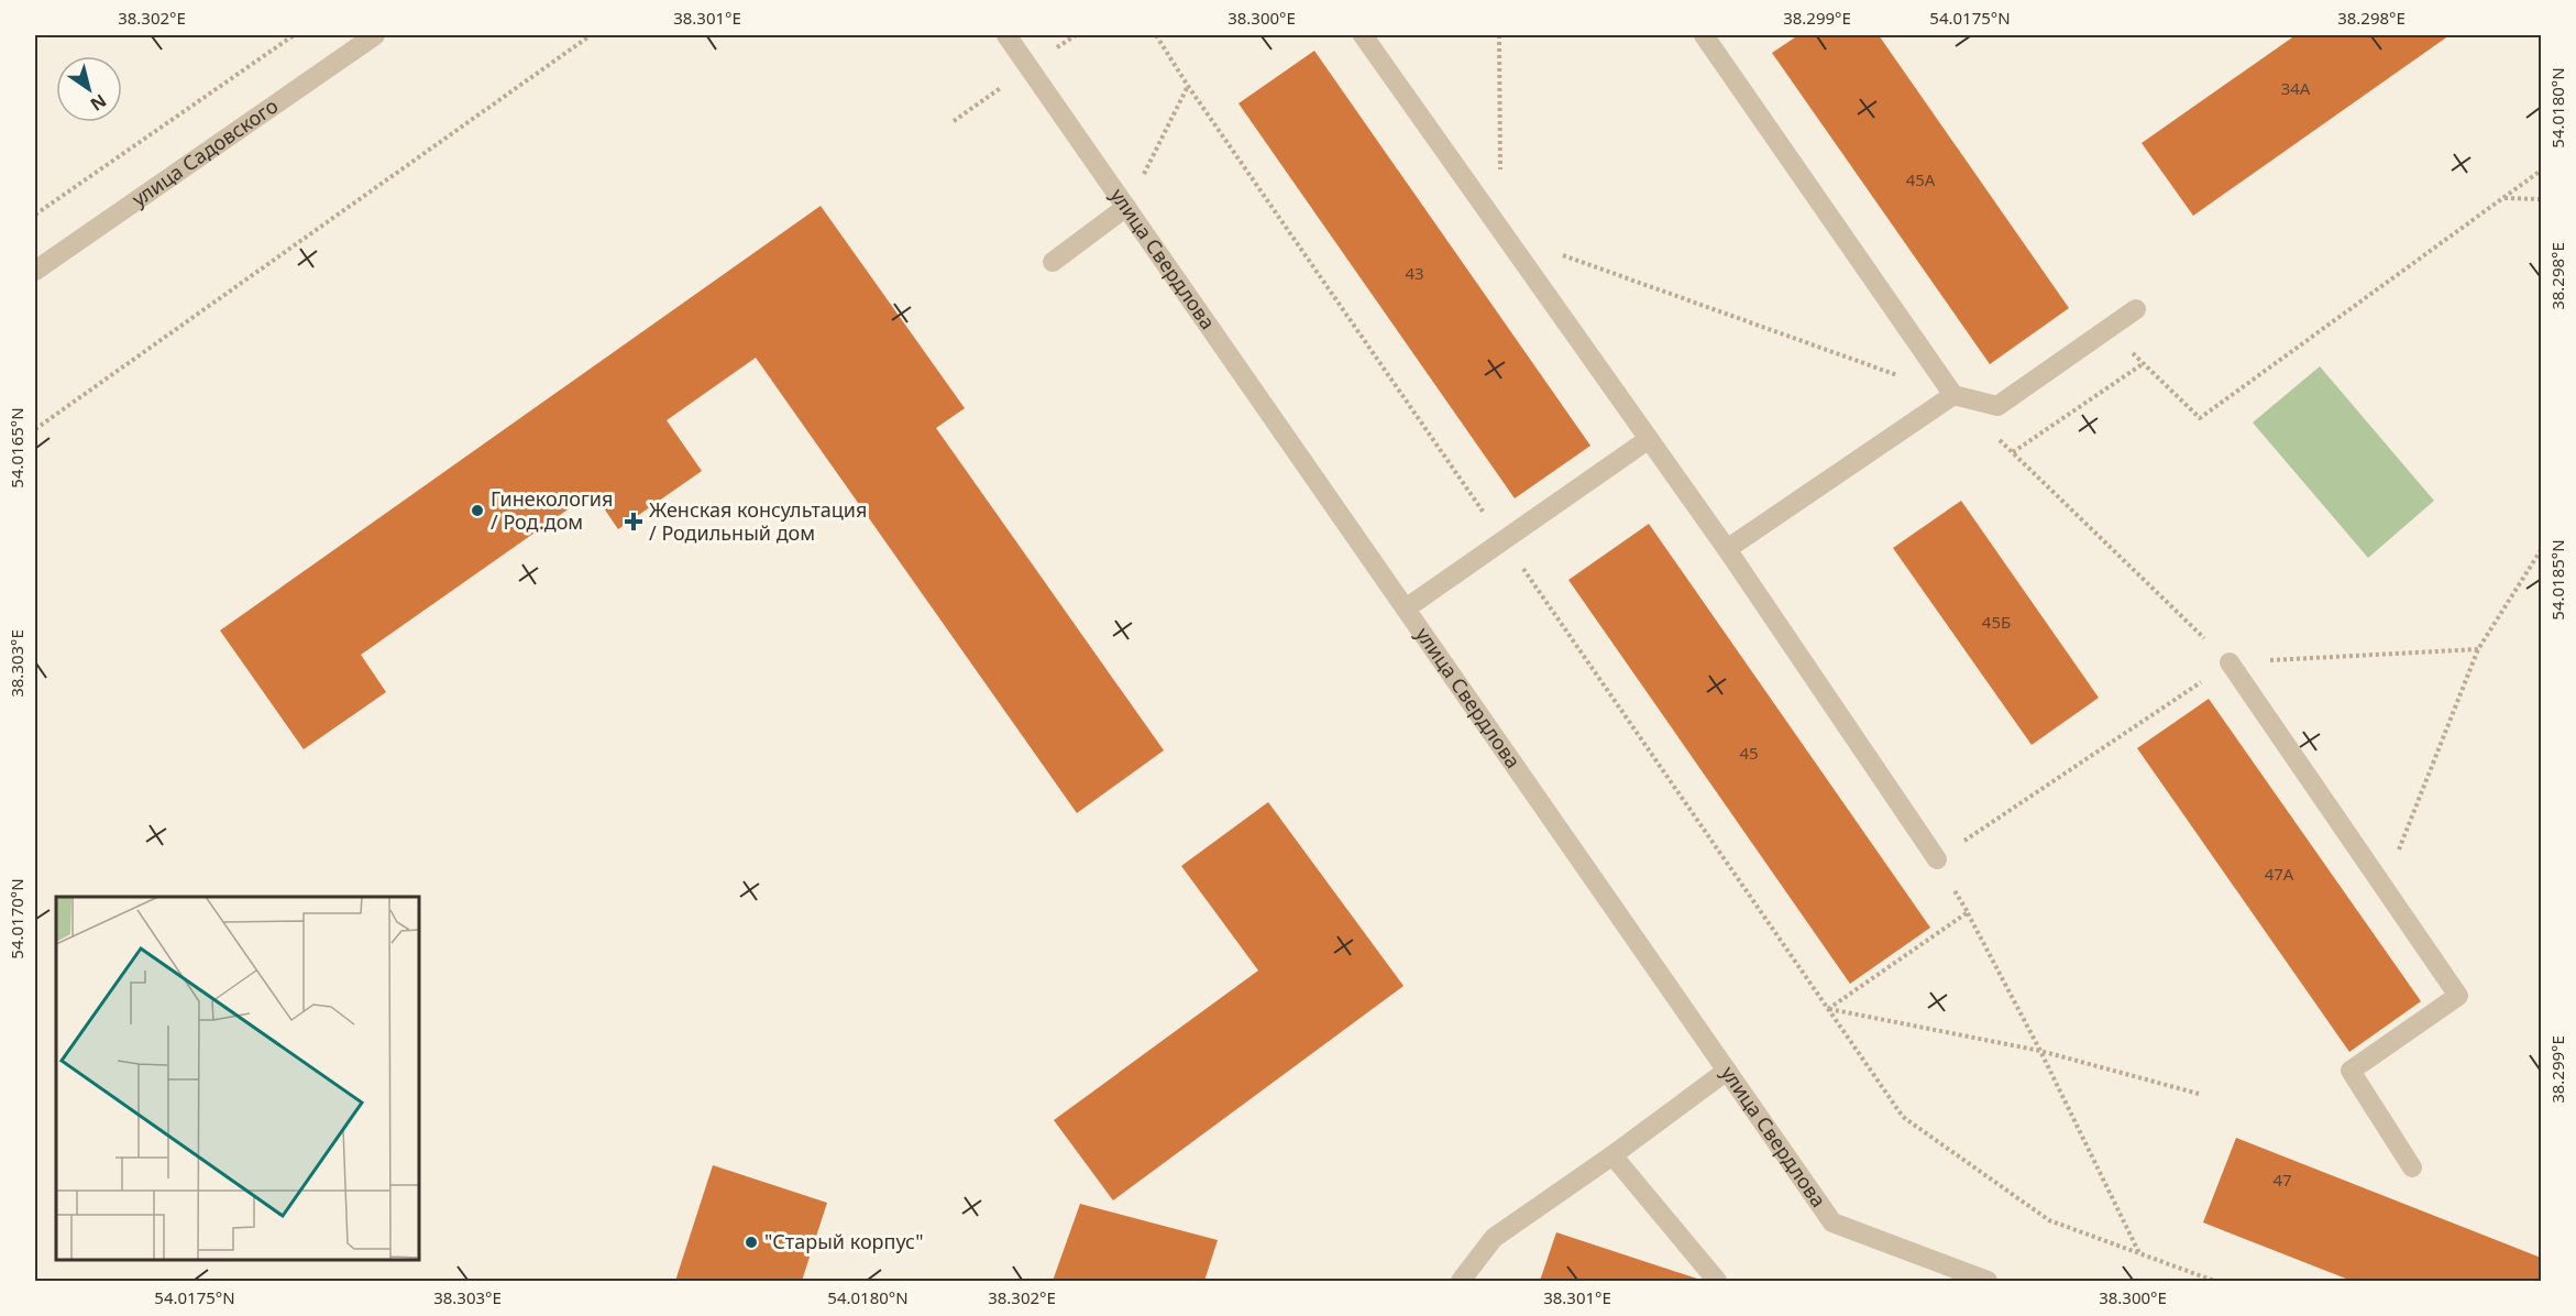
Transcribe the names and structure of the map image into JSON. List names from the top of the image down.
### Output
{
  "streets": {
    "street": ["улица Садовского", "улица Свердлова"]
  },
  "places": {
    "other": ["Гинекология / Род.дом", "\"Старый корпус\""],
    "health": ["Женская консультация / Родильный дом"]
  },
  "house_numbers": [
    "34А",
    "45А",
    "43",
    "45Б",
    "45",
    "47А",
    "47"
  ],
  "north": "bottom right",
  "coordinates": [
    "38.302°E",
    "38.301°E",
    "38.300°E",
    "38.299°E",
    "54.0175°N",
    "38.298°E",
    "54.0180°N",
    "54.0165°N",
    "54.0185°N",
    "38.303°E",
    "54.0170°N"
  ]
}
